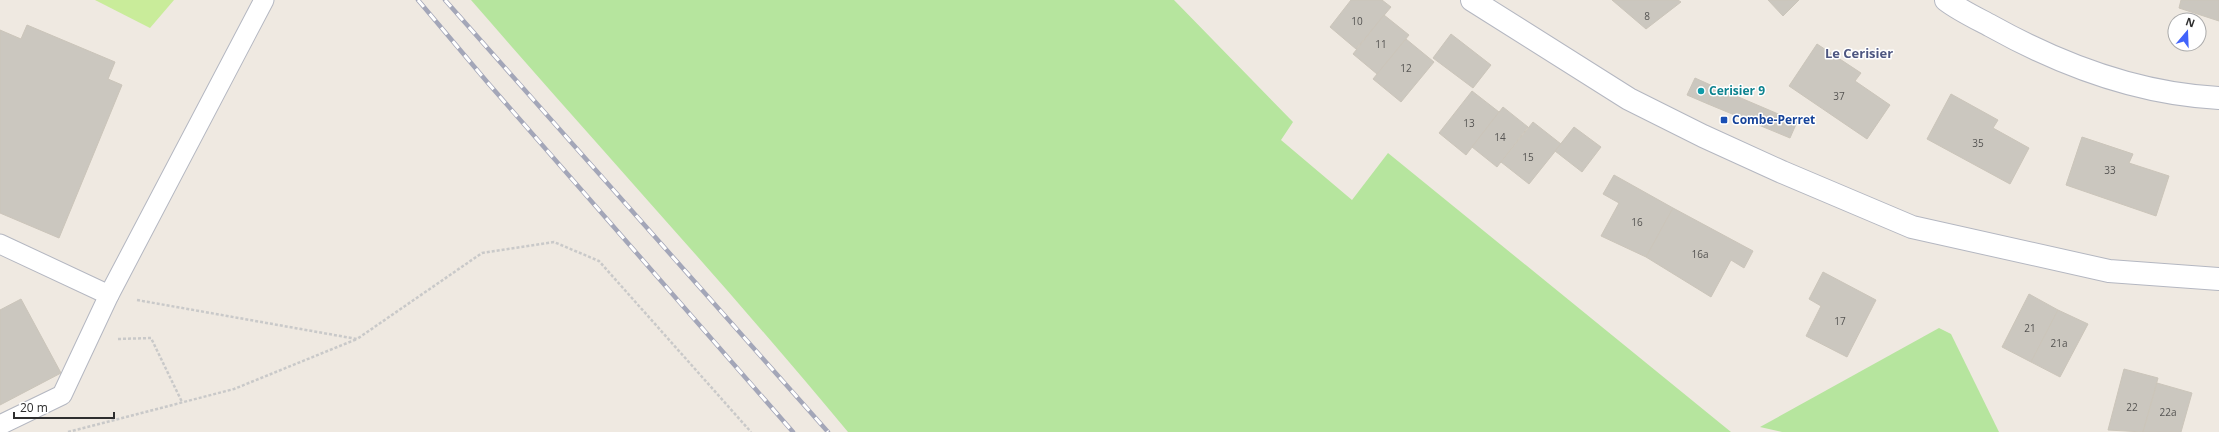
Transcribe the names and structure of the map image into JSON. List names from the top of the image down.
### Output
{
  "districts": ["Le Cerisier"],
  "places": {
    "other": ["Cerisier 9"],
    "transit": ["Combe-Perret"]
  },
  "house_numbers": [
    "8",
    "10",
    "11",
    "12",
    "37",
    "13",
    "14",
    "35",
    "15",
    "33",
    "16",
    "16a",
    "17",
    "21",
    "21a",
    "22",
    "22a"
  ],
  "scale_bar": "20 m",
  "north": "top"
}
